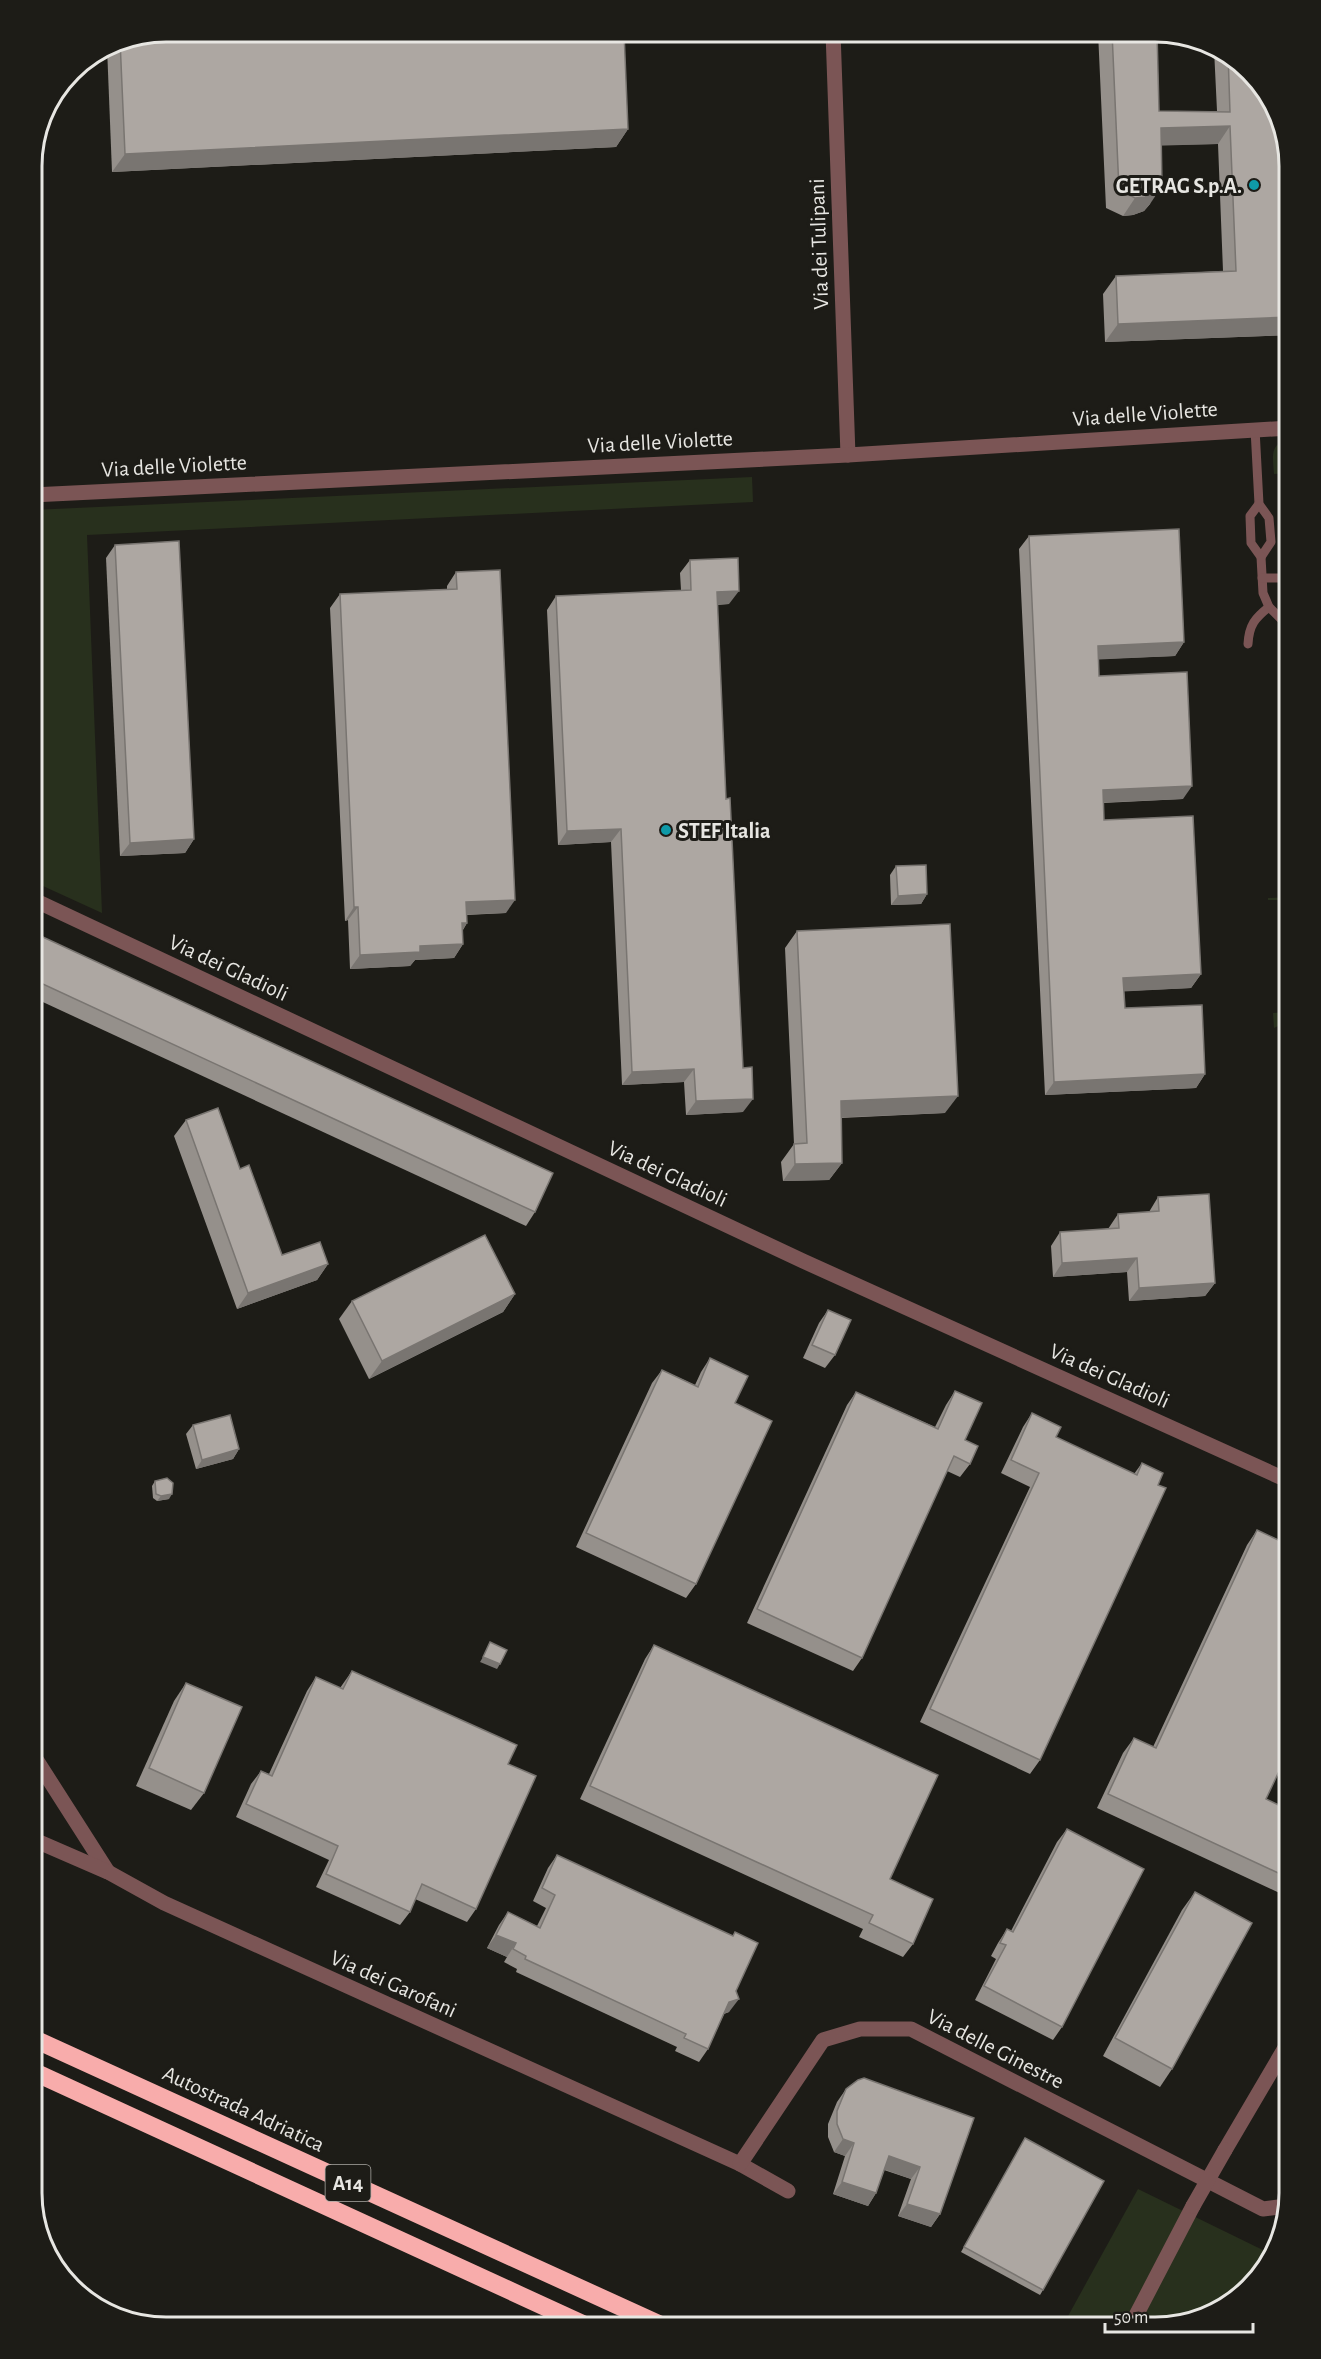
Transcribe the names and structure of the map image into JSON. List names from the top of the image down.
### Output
{
  "streets": {
    "highway": ["Autostrada Adriatica", "A14"],
    "street": [
      "Via dei Tulipani",
      "Via delle Violette",
      "Via dei Gladioli",
      "Via dei Garofani",
      "Via delle Ginestre"
    ]
  },
  "crossings": [
    ["Via dei Tulipani", "Via delle Violette"],
    ["Via dei Garofani", "Via delle Ginestre"]
  ],
  "places": ["GETRAG S.p.A.", "STEF Italia"],
  "scale_bar": "50 m"
}
